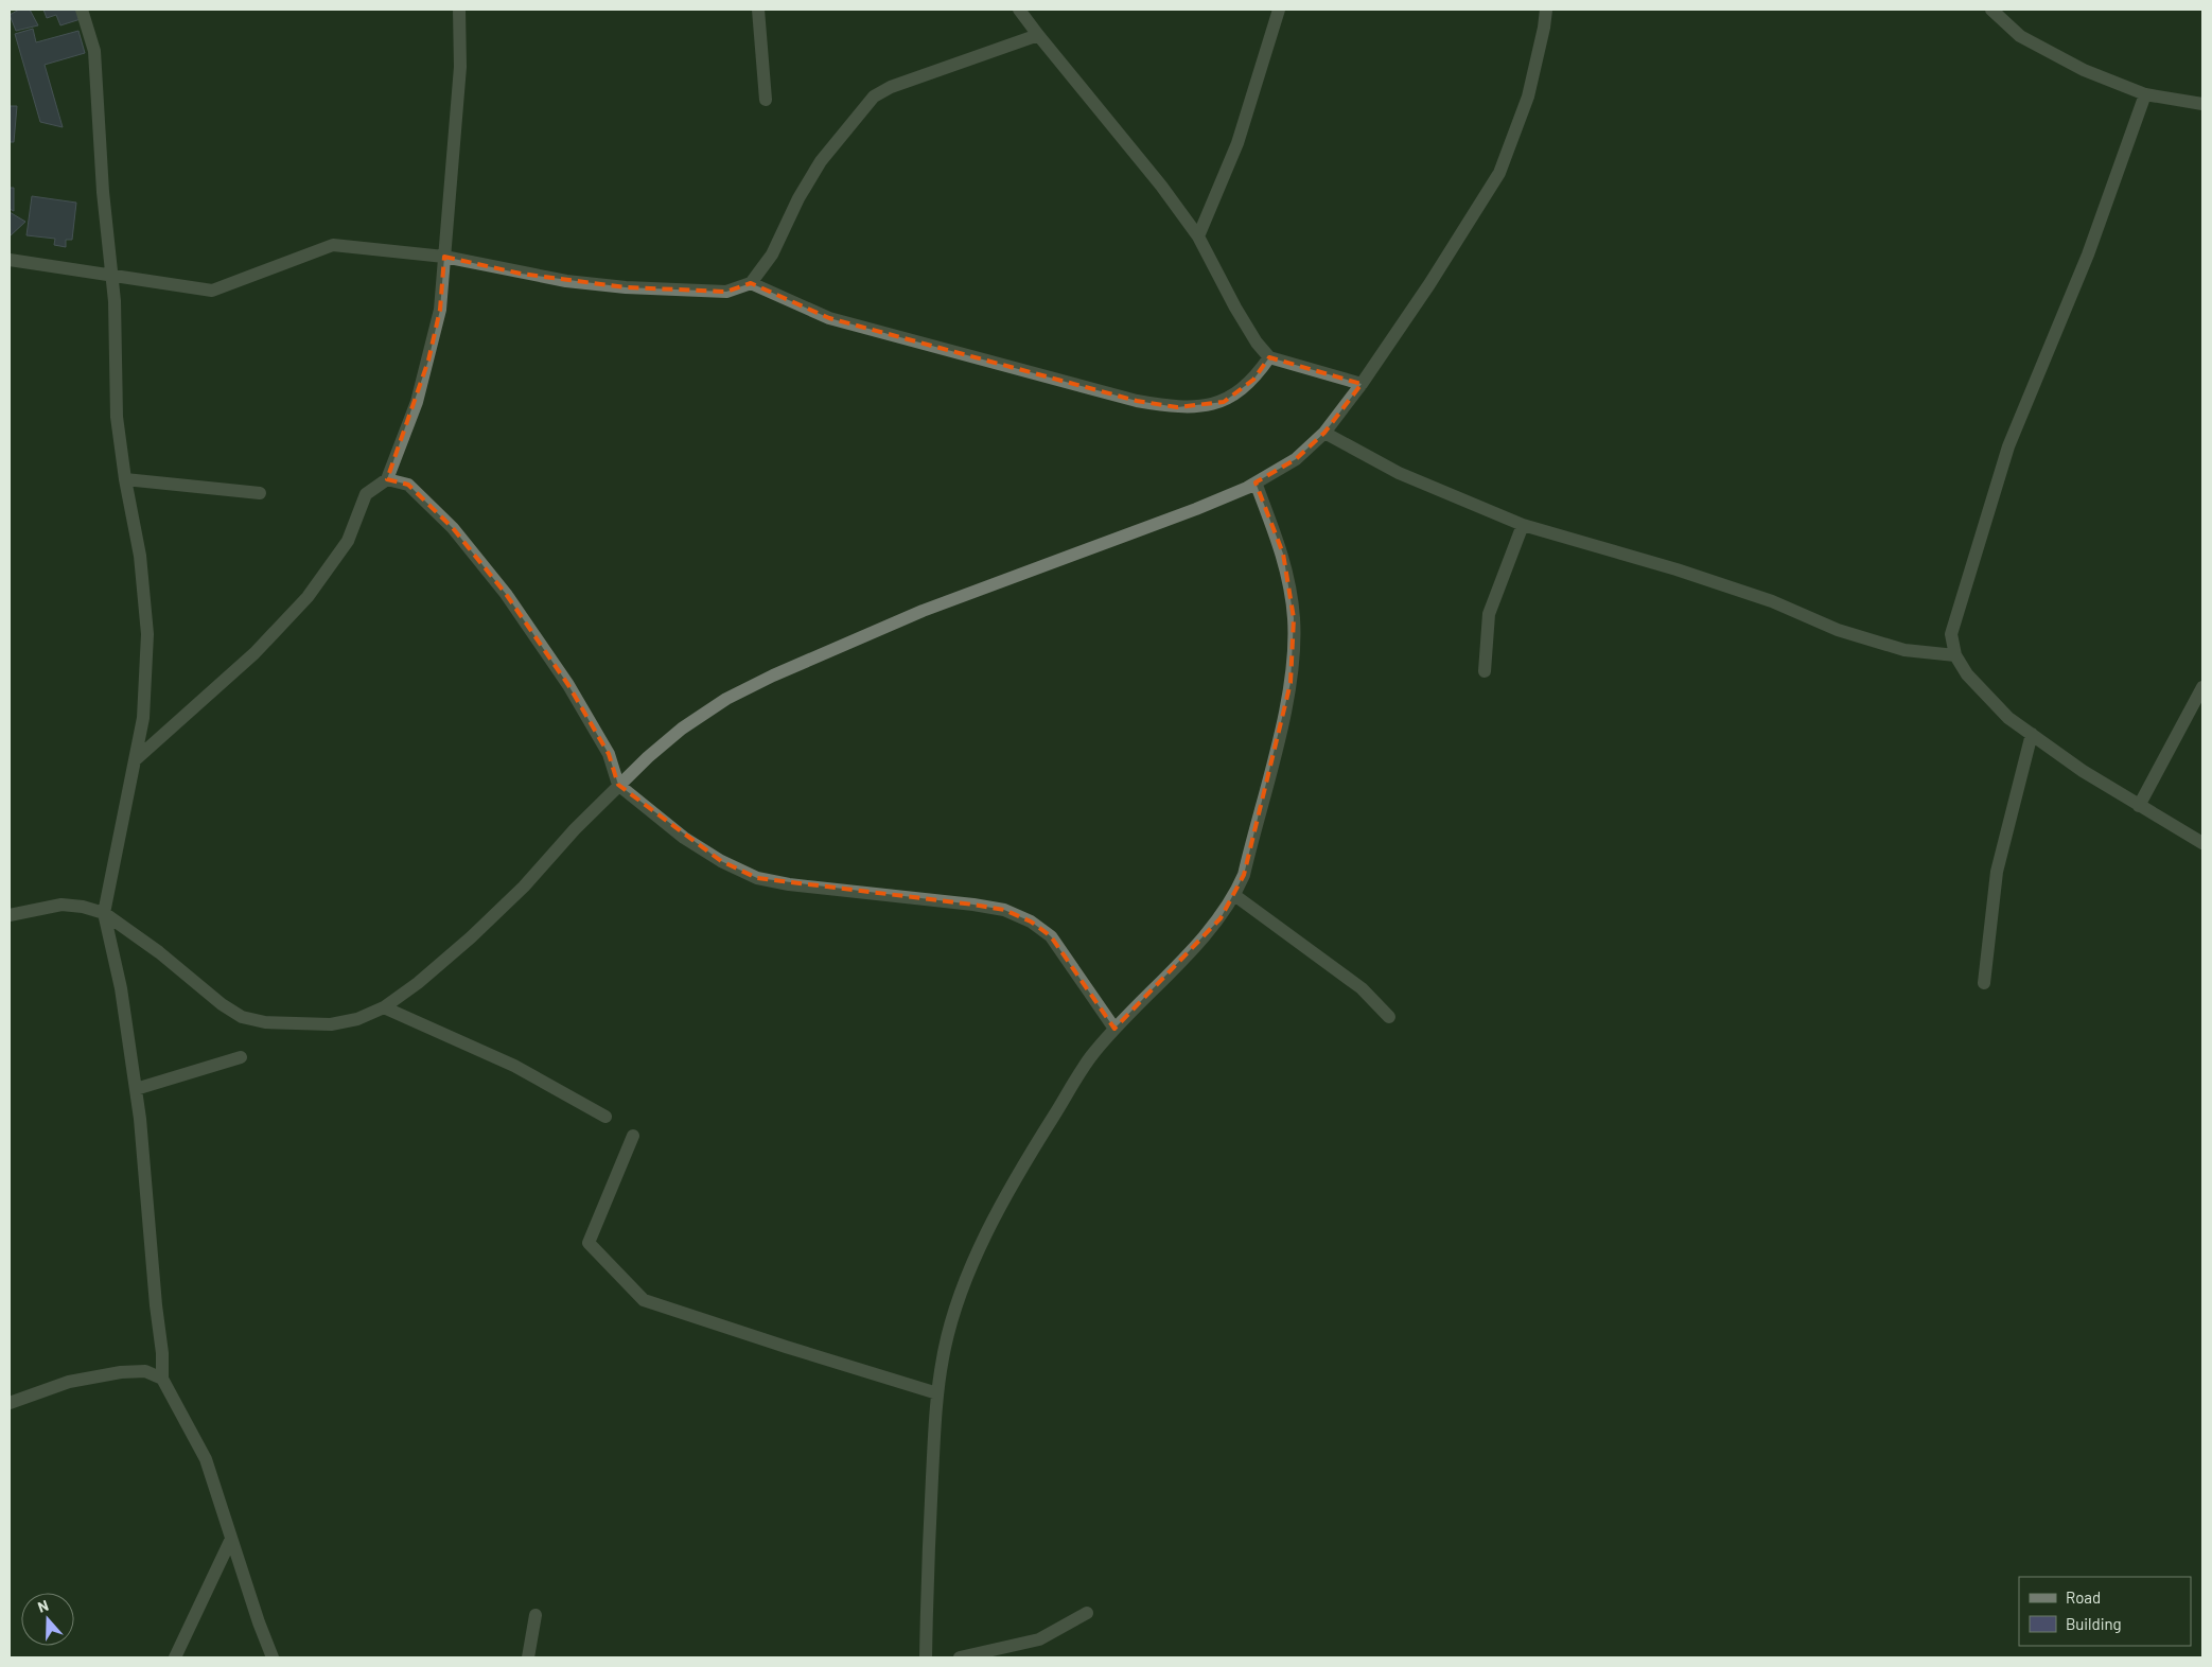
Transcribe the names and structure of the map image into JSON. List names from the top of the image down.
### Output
{
  "legend": ["Road", "Building"],
  "north": "top"
}
